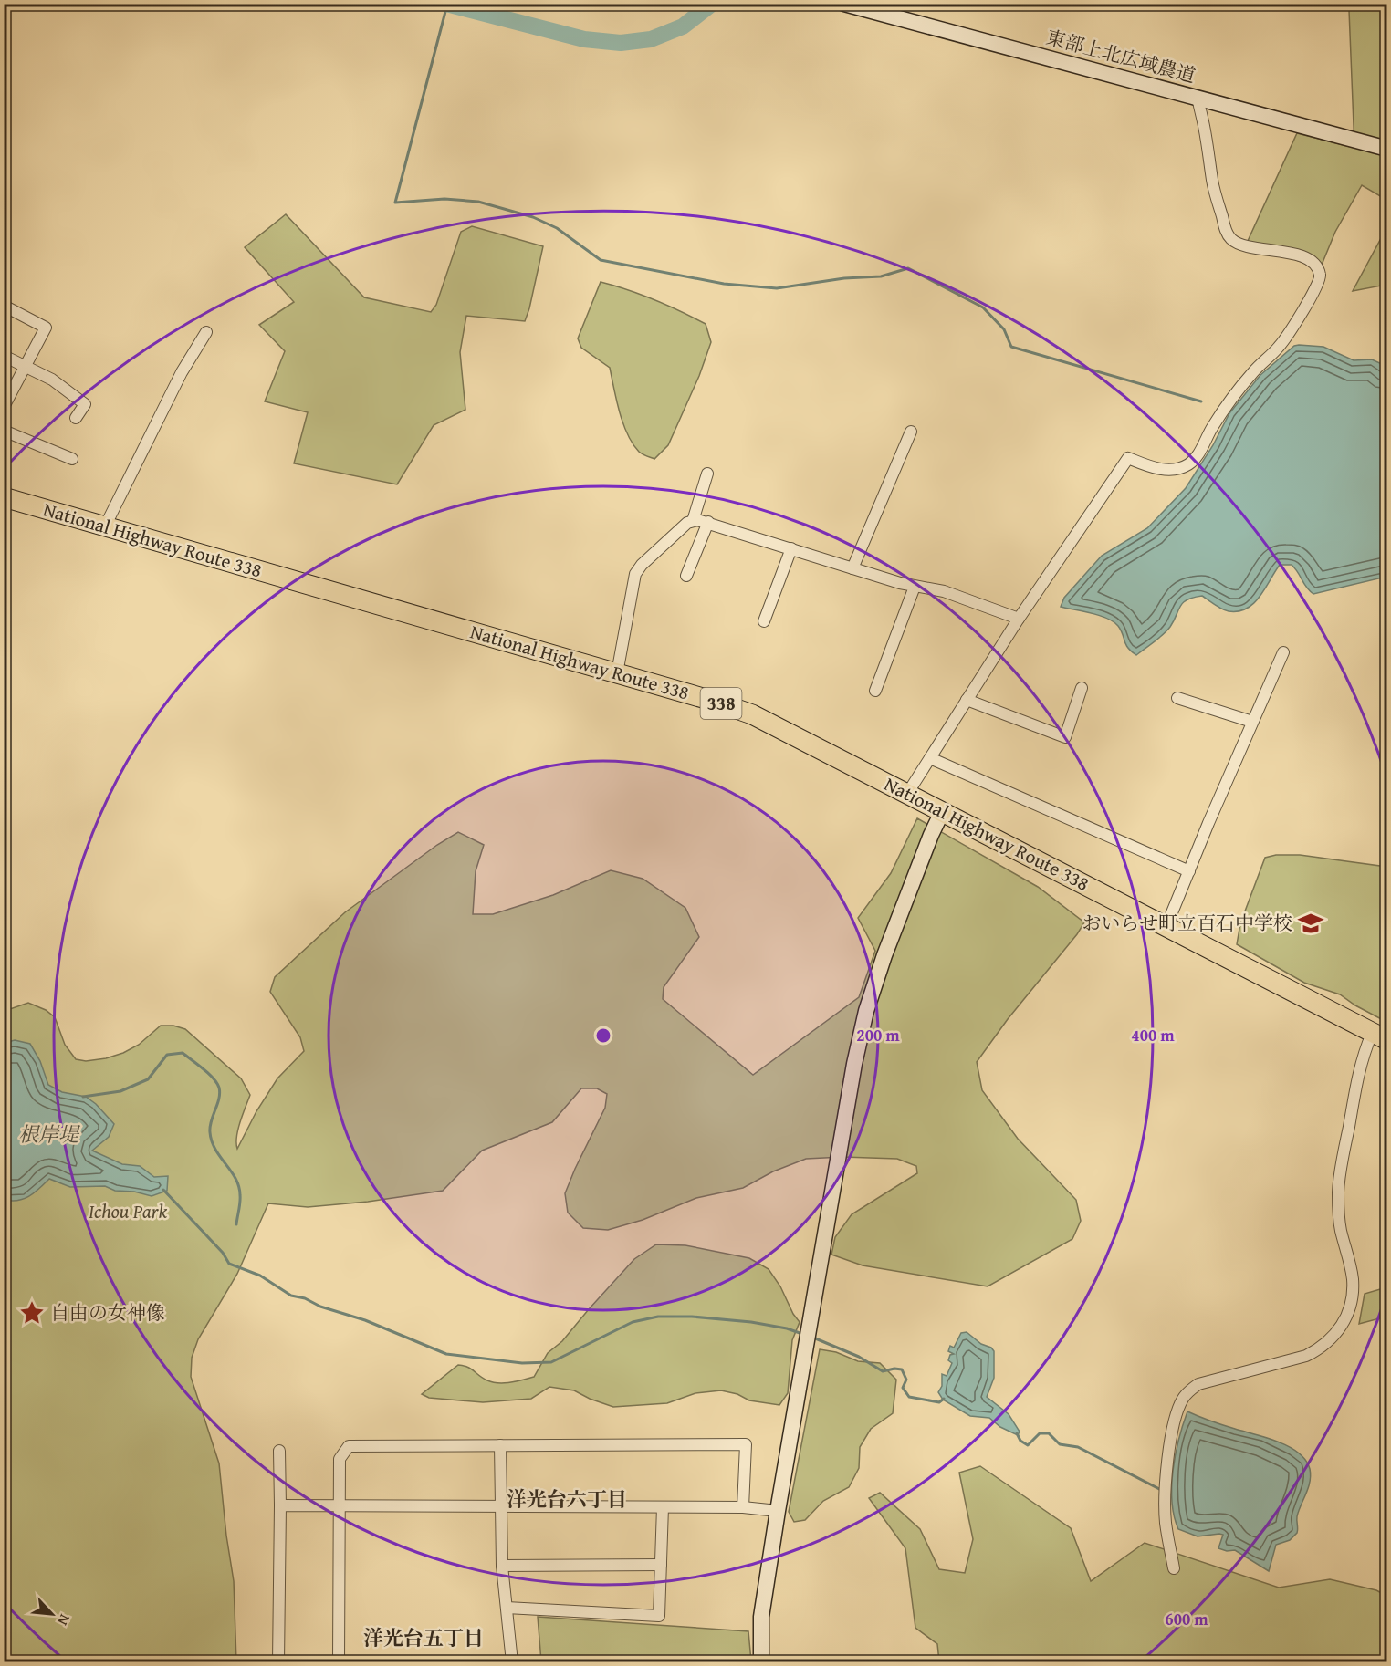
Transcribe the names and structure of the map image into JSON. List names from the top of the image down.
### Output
{
  "streets": {
    "highway": ["National Highway Route 338", "338"],
    "street": ["東部上北広域農道"]
  },
  "districts": ["洋光台六丁目", "洋光台五丁目"],
  "water": ["根岸堤"],
  "parks": ["Ichou Park"],
  "places": {
    "school or university": ["おいらせ町立百石中学校"],
    "place": ["自由の女神像"]
  },
  "north": "bottom right",
  "rings": ["200 m", "400 m", "600 m"]
}
